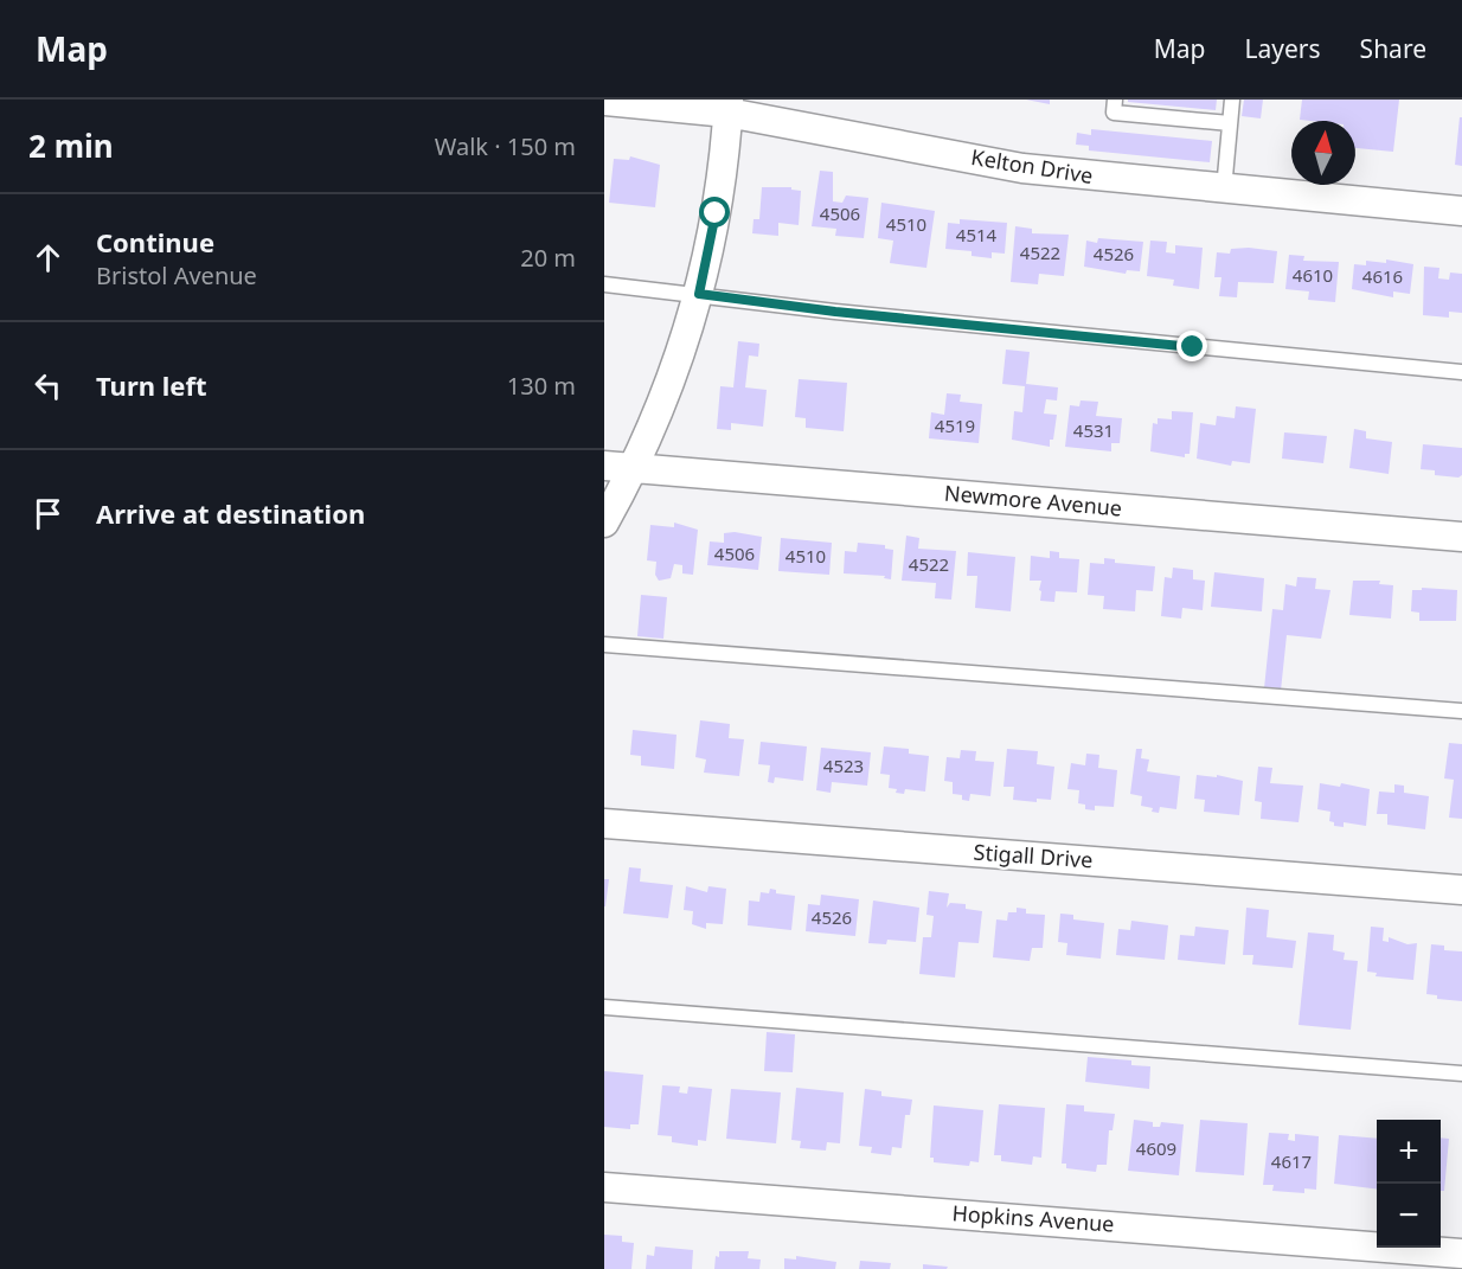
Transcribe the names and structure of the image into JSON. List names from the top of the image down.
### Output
{
  "streets": {
    "street": [
      "Kelton Drive",
      "Newmore Avenue",
      "Stigall Drive",
      "Hopkins Avenue"
    ]
  },
  "house_numbers": [
    "4506",
    "4510",
    "4514",
    "4522",
    "4526",
    "4610",
    "4616",
    "4519",
    "4531",
    "4506",
    "4510",
    "4522",
    "4523",
    "4526",
    "4609",
    "4617"
  ],
  "north": "top",
  "page": {
    "header": "Map",
    "nav": ["Map", "Layers", "Share"],
    "heading": ["2 min", "Walk · 150 m"],
    "list": [
      ["Continue", "Bristol Avenue", "20 m"],
      ["Turn left", "130 m"],
      "Arrive at destination"
    ],
    "map_buttons": ["+", "−"]
  }
}
